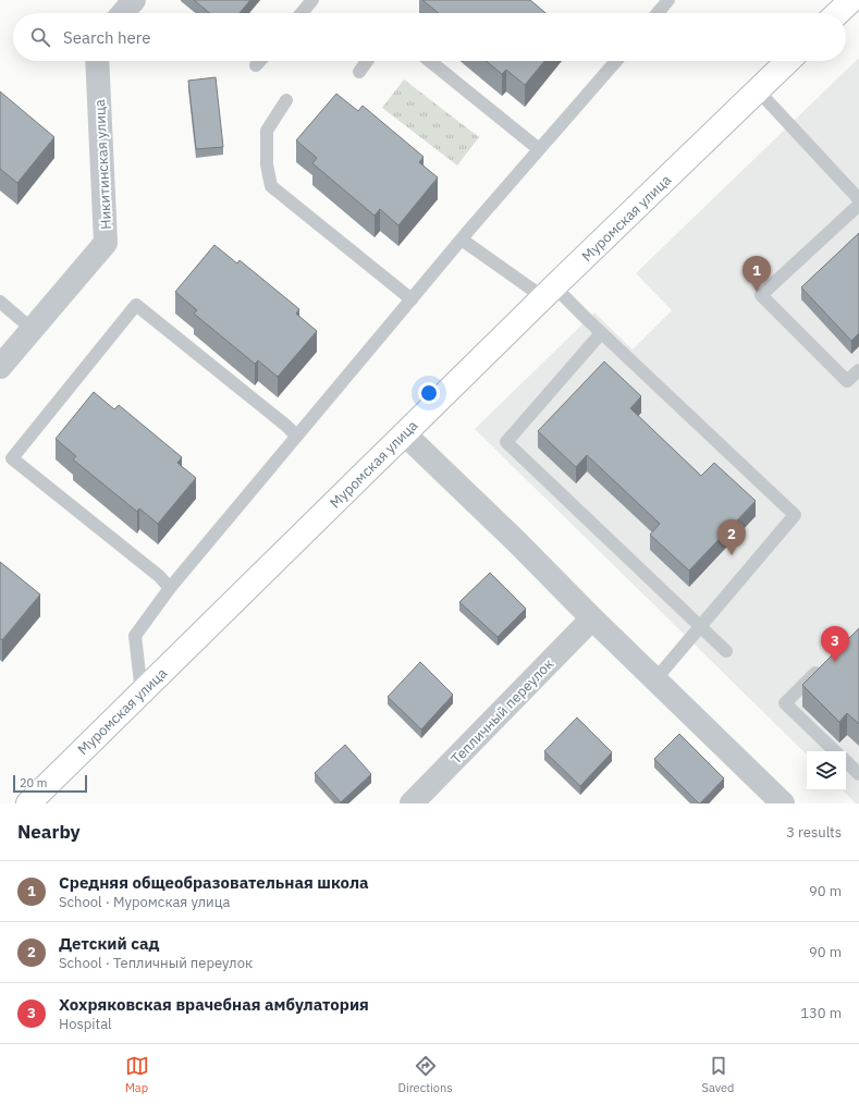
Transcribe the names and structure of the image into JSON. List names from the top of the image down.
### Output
{
  "streets": {
    "street": ["Никитинская улица", "Муромская улица", "Тепличный переулок"]
  },
  "scale_bar": "20 m",
  "page": {
    "search": "Search here",
    "pins": ["1", "2", "3"],
    "scale": "20 m",
    "heading": ["Nearby", "3 results"],
    "list": [
      {
        "mark": "1",
        "name": "Средняя общеобразовательная школа",
        "note": "School · Муромская улица",
        "value": "90 m"
      },
      {
        "mark": "2",
        "name": "Детский сад",
        "note": "School · Тепличный переулок",
        "value": "90 m"
      },
      {
        "mark": "3",
        "name": "Хохряковская врачебная амбулатория",
        "note": "Hospital",
        "value": "130 m"
      }
    ],
    "nav": ["Map", "Directions", "Saved"]
  }
}
